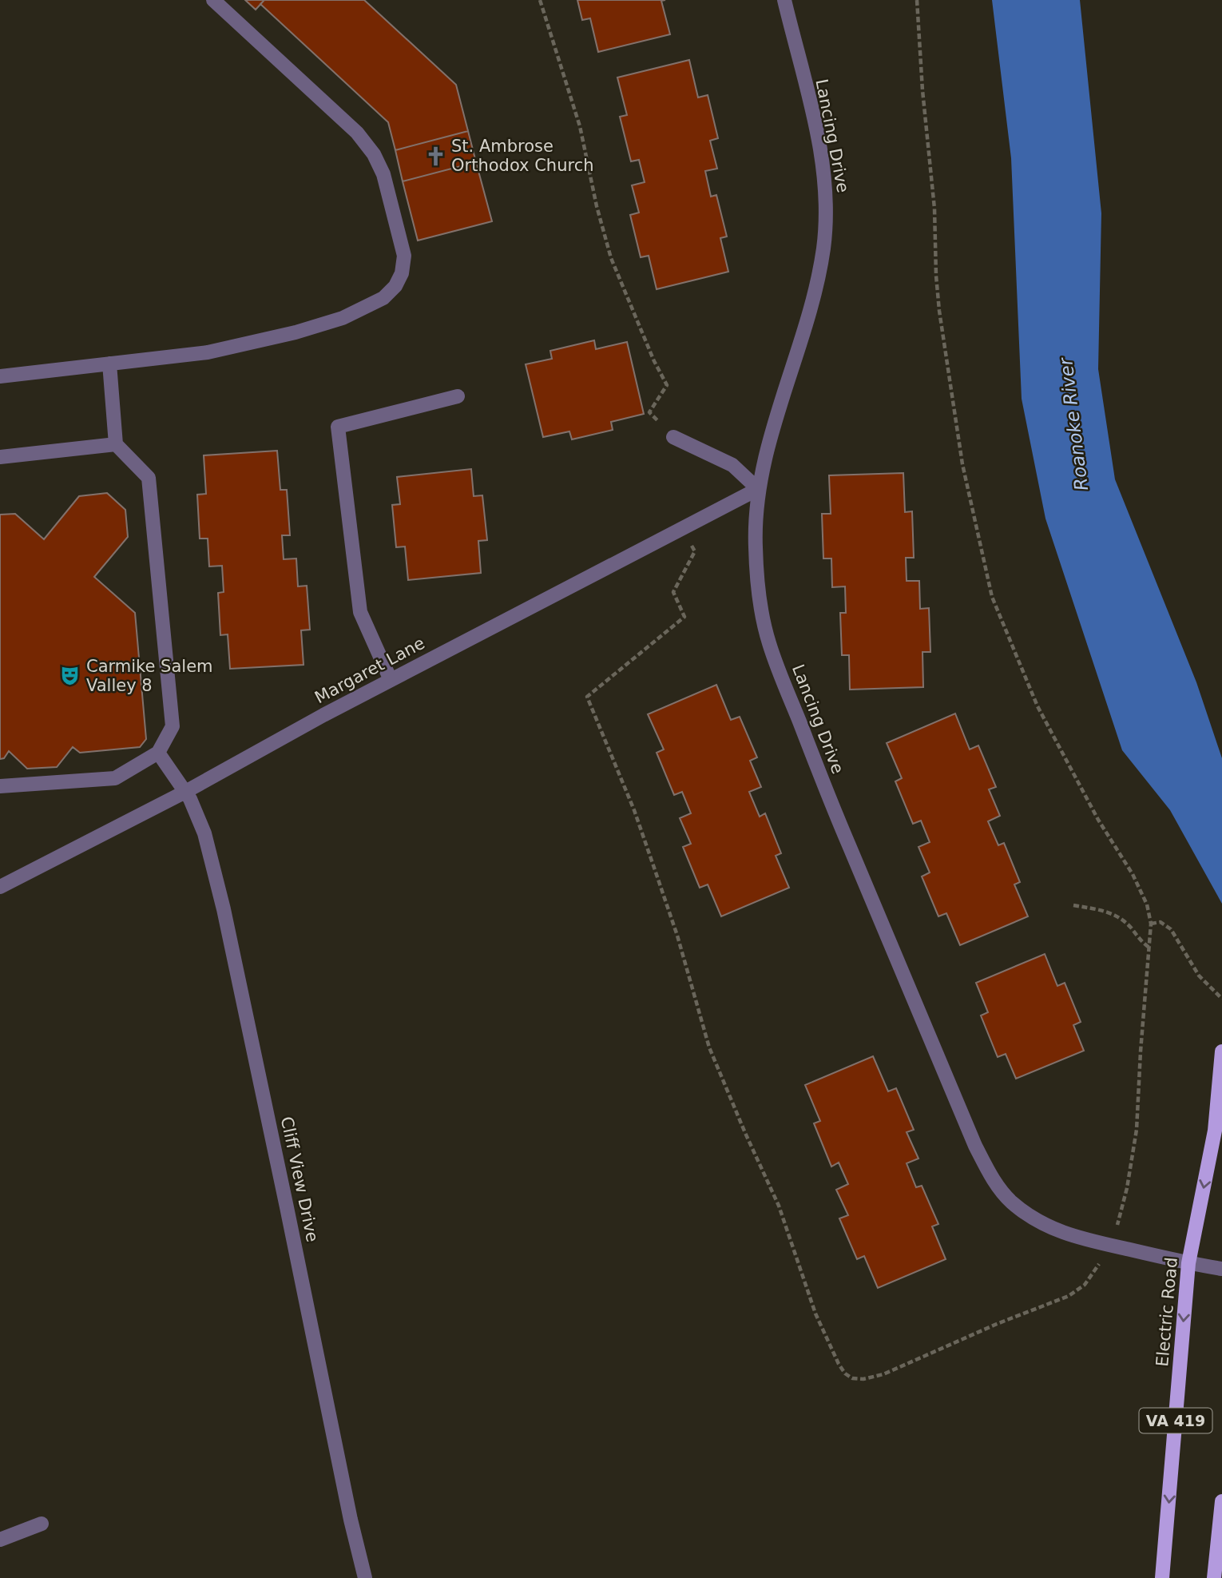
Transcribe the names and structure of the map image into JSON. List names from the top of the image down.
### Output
{
  "streets": {
    "main road": ["Electric Road", "VA 419"],
    "street": ["Lancing Drive", "Margaret Lane", "Cliff View Drive"]
  },
  "crossings": [
    ["Lancing Drive", "Margaret Lane"],
    ["Lancing Drive", "Electric Road"],
    ["Margaret Lane", "Cliff View Drive"]
  ],
  "one_way": ["Electric Road"],
  "water": ["Roanoke River"],
  "places": {
    "church": ["St. Ambrose Orthodox Church"],
    "theatre": ["Carmike Salem Valley 8"]
  }
}
